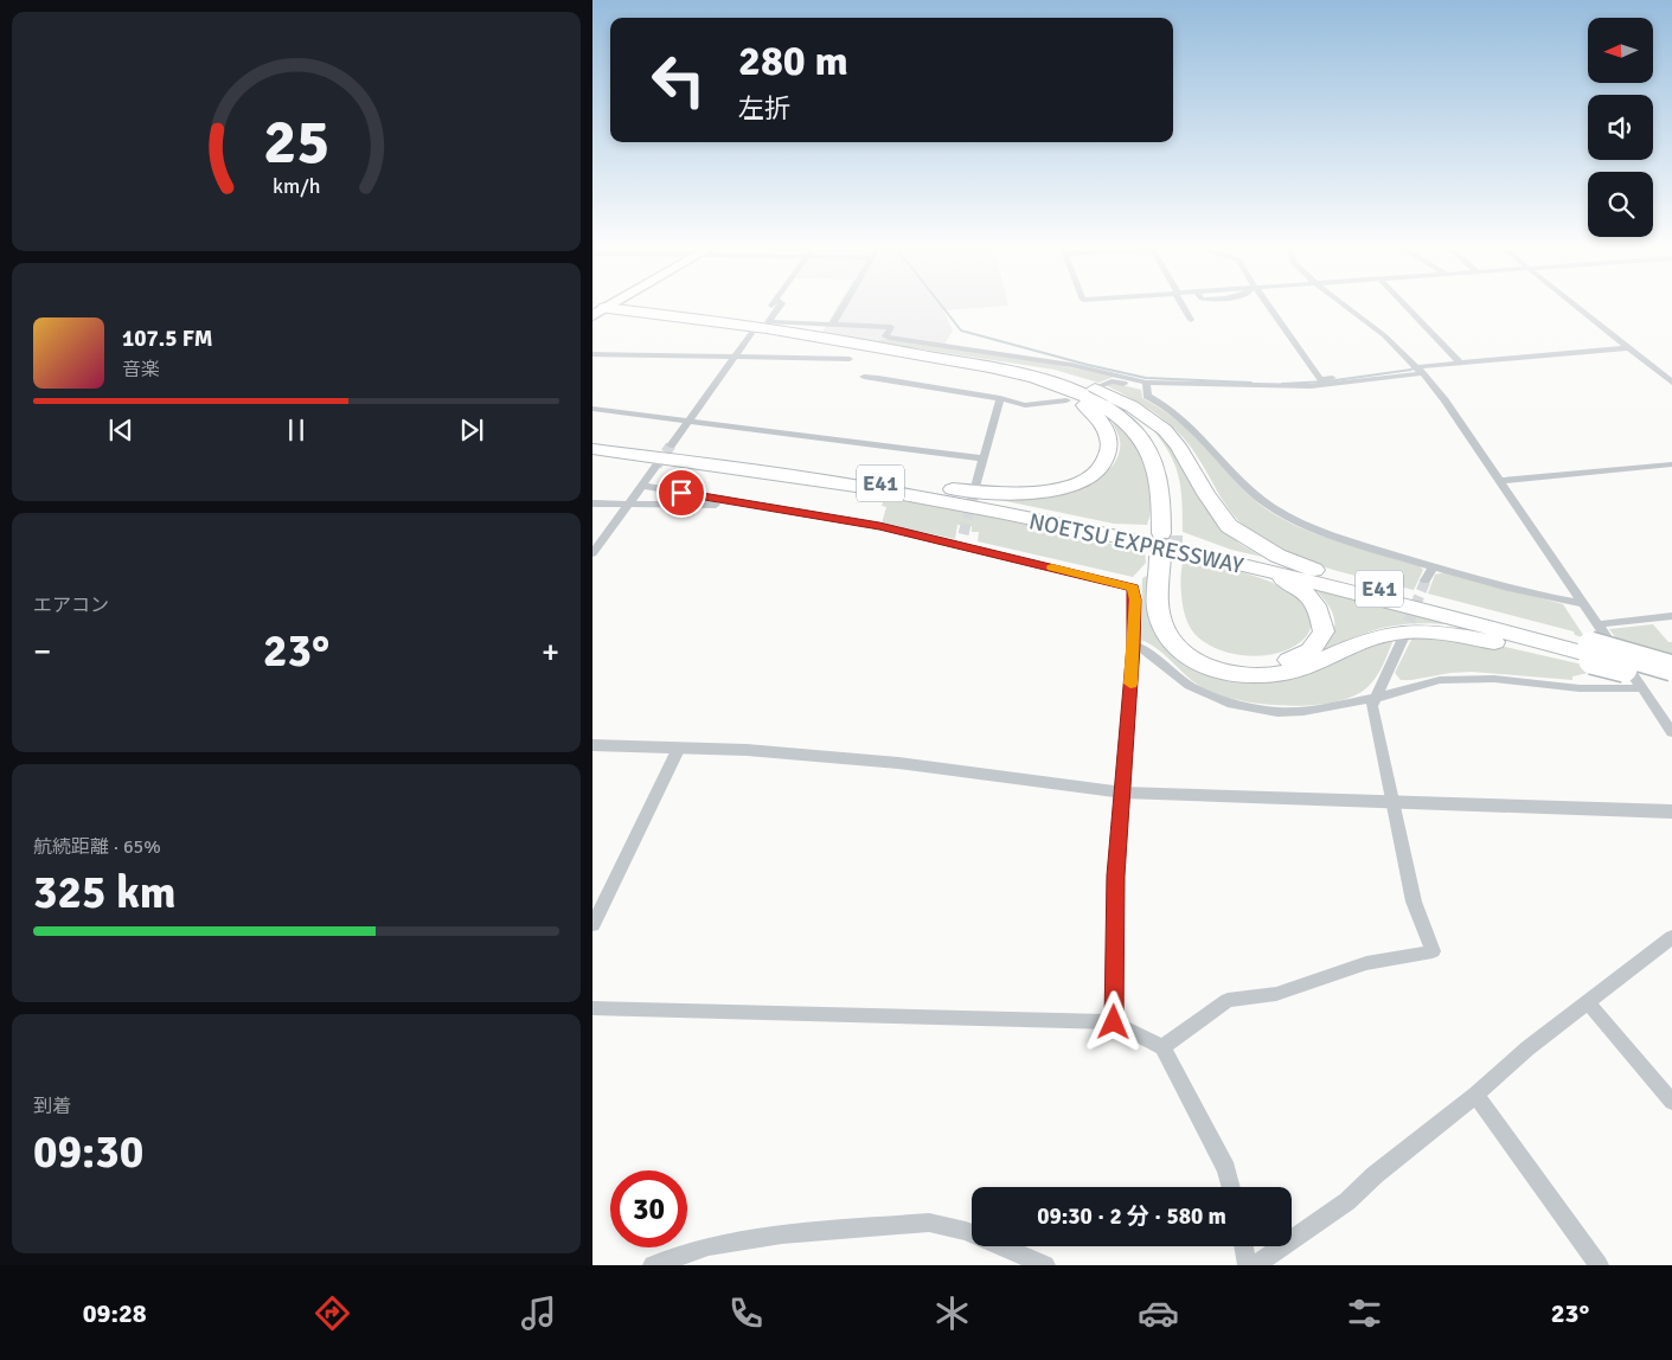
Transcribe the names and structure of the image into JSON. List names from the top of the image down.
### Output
{
  "streets": {
    "highway": ["E41", "NOETSU EXPRESSWAY"]
  },
  "north": "left",
  "page": {
    "turn": ["280 m", "左折"],
    "song": ["107.5 FM", "音楽"],
    "tile": [
      "エアコン",
      ["航続距離 · 65%", "325 km"],
      ["到着", "09:30"]
    ],
    "heat": ["−", "23°", "+"],
    "limit": "30",
    "trip": "09:30 · 2 分 · 580 m",
    "tabs": ["09:28", "23°"],
    "gauge": ["25", "km/h"]
  }
}
